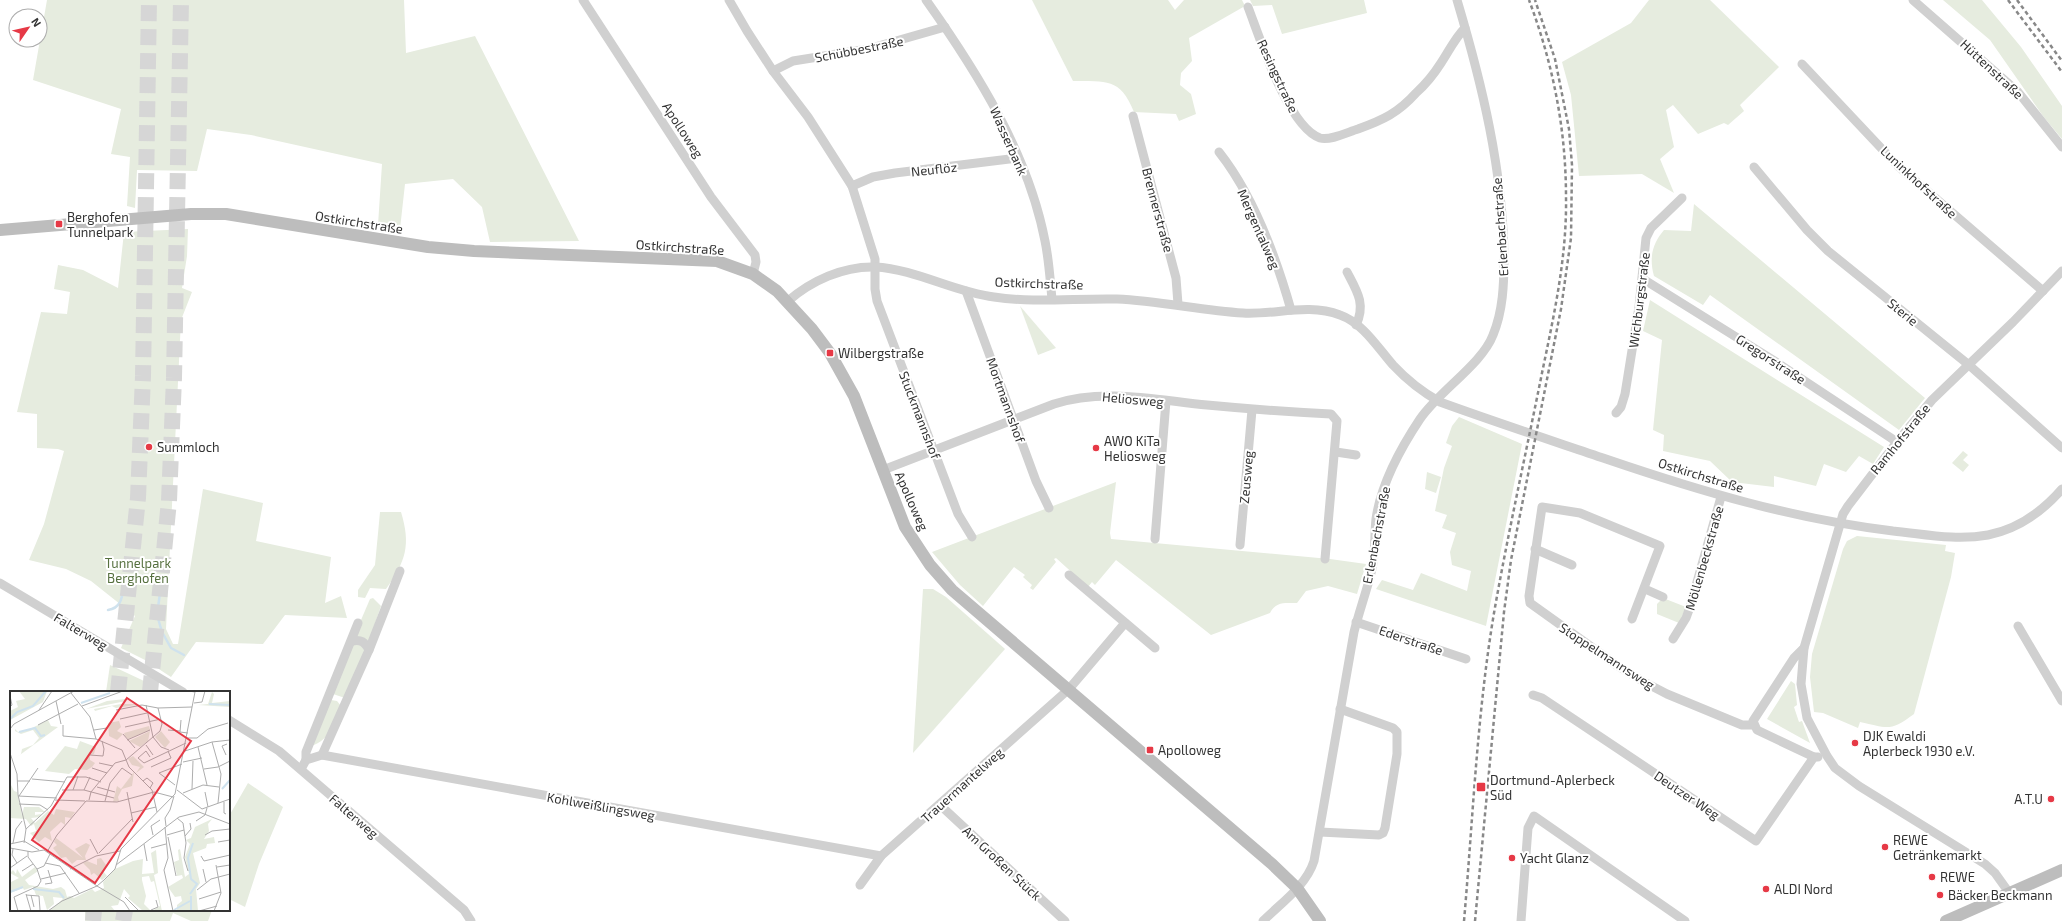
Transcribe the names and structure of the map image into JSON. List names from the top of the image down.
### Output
{
  "streets": {
    "street": [
      "Schübbestraße",
      "Hüttenstraße",
      "Resingstraße",
      "Apolloweg",
      "Wasserbank",
      "Neuflöz",
      "Luninkhofstraße",
      "Brennerstraße",
      "Ostkirchstraße",
      "Erlenbachstraße",
      "Mergentalweg",
      "Wichburgstraße",
      "Sterie",
      "Gregorstraße",
      "Heliosweg",
      "Mortmannshof",
      "Stuckmannshof",
      "Ramhofstraße",
      "Zeusweg",
      "Möllenbeckstraße",
      "Falterweg",
      "Ederstraße",
      "Stoppelmannsweg",
      "Trauermantelweg",
      "Deutzer Weg",
      "Kohlweißlingsweg",
      "Am Großen Stück"
    ]
  },
  "crossings": [
    ["Schübbestraße", "Wasserbank"],
    ["Resingstraße", "Erlenbachstraße"],
    ["Apolloweg", "Ostkirchstraße"],
    ["Apolloweg", "Erlenbachstraße"],
    ["Apolloweg", "Heliosweg"],
    ["Apolloweg", "Trauermantelweg"],
    ["Wasserbank", "Neuflöz"],
    ["Wasserbank", "Ostkirchstraße"],
    ["Luninkhofstraße", "Ramhofstraße"],
    ["Brennerstraße", "Ostkirchstraße"],
    ["Ostkirchstraße", "Erlenbachstraße"],
    ["Ostkirchstraße", "Mergentalweg"],
    ["Ostkirchstraße", "Mortmannshof"],
    ["Ostkirchstraße", "Stuckmannshof"],
    ["Ostkirchstraße", "Ramhofstraße"],
    ["Ostkirchstraße", "Möllenbeckstraße"],
    ["Erlenbachstraße", "Ederstraße"],
    ["Wichburgstraße", "Gregorstraße"],
    ["Sterie", "Ramhofstraße"],
    ["Gregorstraße", "Ramhofstraße"],
    ["Heliosweg", "Mortmannshof"],
    ["Heliosweg", "Stuckmannshof"],
    ["Heliosweg", "Zeusweg"],
    ["Ramhofstraße", "Stoppelmannsweg"],
    ["Stoppelmannsweg", "Deutzer Weg"],
    ["Trauermantelweg", "Kohlweißlingsweg"],
    ["Trauermantelweg", "Am Großen Stück"]
  ],
  "parks": ["Tunnelpark Berghofen"],
  "places": {
    "transit": [
      "Berghofen Tunnelpark",
      "Wilbergstraße",
      "Apolloweg",
      "Dortmund-Aplerbeck Süd"
    ],
    "other": [
      "Summloch",
      "AWO KiTa Heliosweg",
      "DJK Ewaldi Aplerbeck 1930 e.V.",
      "A.T.U",
      "REWE Getränkemarkt",
      "Yacht Glanz",
      "REWE",
      "ALDI Nord",
      "Bäcker Beckmann"
    ]
  },
  "north": "top right"
}
